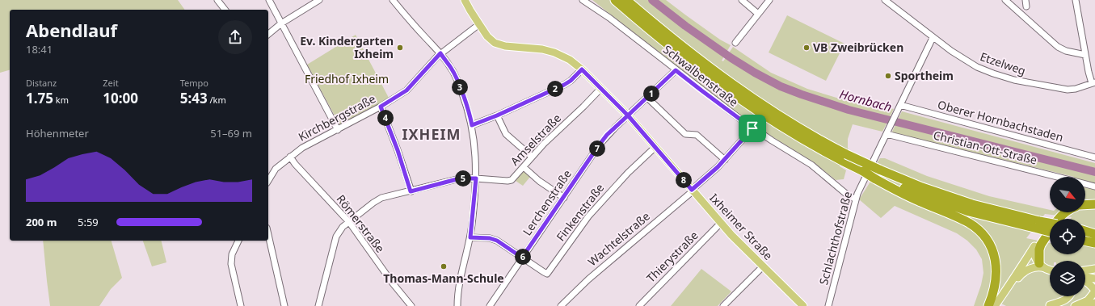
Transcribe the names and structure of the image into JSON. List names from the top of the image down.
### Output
{
  "streets": {
    "main road": ["Ixheimer Straße"],
    "street": [
      "Etzelweg",
      "Schwalbenstraße",
      "Kirchbergstraße",
      "Oberer Hornbachstaden",
      "Amselstraße",
      "Christian-Ott-Straße",
      "Lerchenstraße",
      "Finkenstraße",
      "Römerstraße",
      "Schlachthofstraße",
      "Wachtelstraße",
      "Thierystraße"
    ]
  },
  "crossings": [
    ["Etzelweg", "Schlachthofstraße"],
    ["Schwalbenstraße", "Lerchenstraße"],
    ["Schwalbenstraße", "Schlachthofstraße"],
    ["Schwalbenstraße", "Wachtelstraße"],
    ["Kirchbergstraße", "Römerstraße"],
    ["Kirchbergstraße", "Ixheimer Straße"],
    ["Oberer Hornbachstaden", "Schlachthofstraße"],
    ["Amselstraße", "Römerstraße"],
    ["Amselstraße", "Ixheimer Straße"],
    ["Christian-Ott-Straße", "Schlachthofstraße"],
    ["Lerchenstraße", "Finkenstraße"],
    ["Lerchenstraße", "Ixheimer Straße"],
    ["Finkenstraße", "Ixheimer Straße"],
    ["Ixheimer Straße", "Wachtelstraße"],
    ["Ixheimer Straße", "Thierystraße"]
  ],
  "districts": ["IXHEIM"],
  "water": ["Hornbach"],
  "parks": ["Friedhof Ixheim"],
  "places": [
    "Ev. Kindergarten Ixheim",
    "VB Zweibrücken",
    "Sportheim",
    "Thomas-Mann-Schule"
  ],
  "north": "bottom right",
  "page": {
    "heading": ["Abendlauf", "18:41"],
    "stats": [
      ["Distanz", "1.75 km"],
      ["Zeit", "10:00"],
      ["Tempo", "5:43 /km"]
    ],
    "pins": [
      "3",
      "2",
      "1",
      "4",
      "7",
      "5",
      "8",
      "6"
    ],
    "chart": ["Höhenmeter", "51–69 m"],
    "list": [
      {
        "name": "200 m",
        "note": "5:59"
      }
    ]
  }
}
